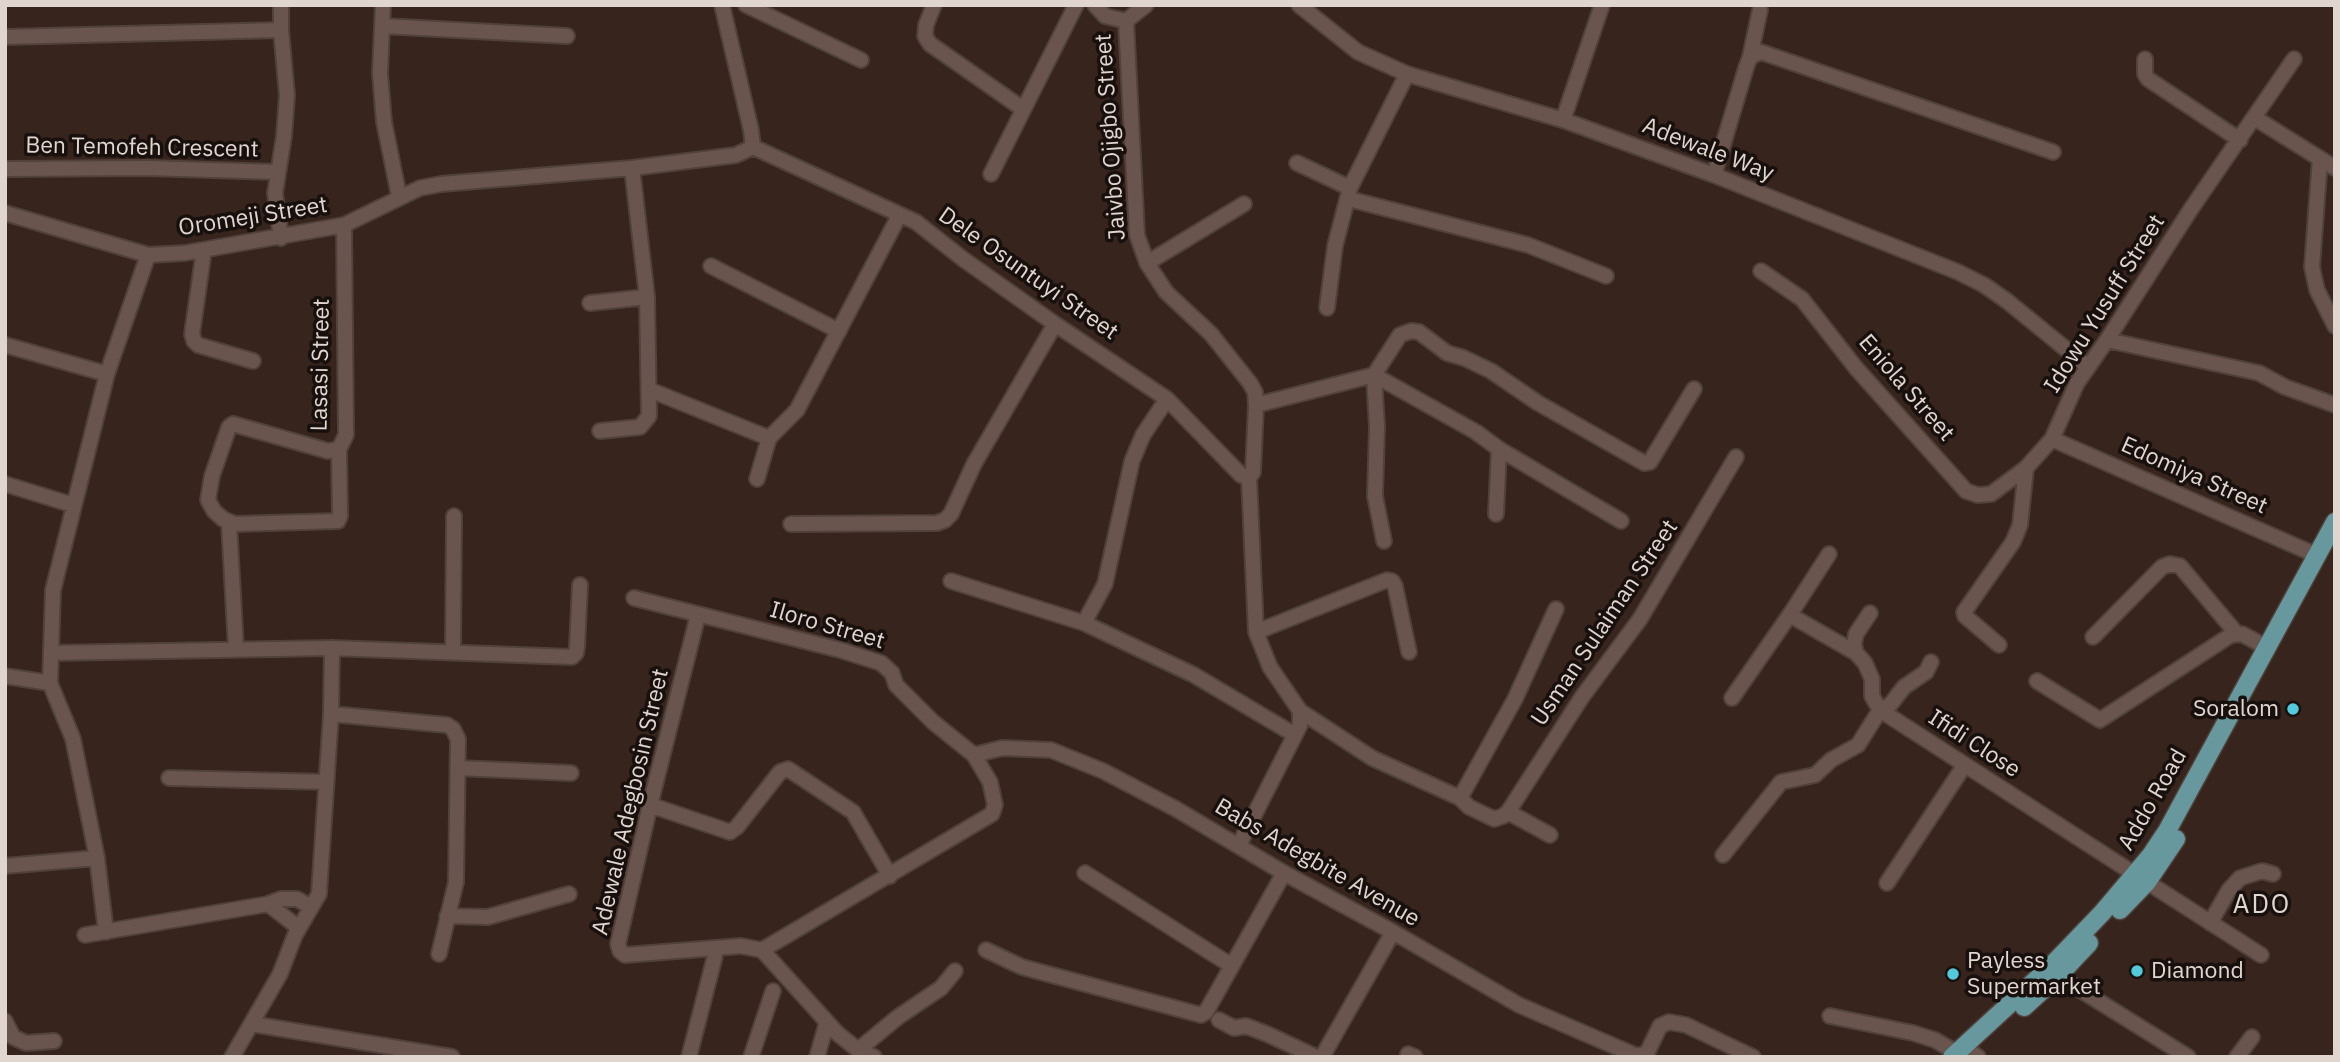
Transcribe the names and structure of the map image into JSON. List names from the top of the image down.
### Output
{
  "streets": {
    "main road": ["Addo Road"],
    "street": [
      "Jaivbo Ojigbo Street",
      "Ben Temofeh Crescent",
      "Adewale Way",
      "Oromeji Street",
      "Dele Osuntuyi Street",
      "Idowu Yusuff Street",
      "Lasasi Street",
      "Eniola Street",
      "Edomiya Street",
      "Usman Sulaiman Street",
      "Iloro Street",
      "Ifidi Close",
      "Adewale Adegbosin Street",
      "Babs Adegbite Avenue"
    ]
  },
  "crossings": [
    ["Jaivbo Ojigbo Street", "Dele Osuntuyi Street"],
    ["Adewale Way", "Idowu Yusuff Street"],
    ["Oromeji Street", "Dele Osuntuyi Street"],
    ["Oromeji Street", "Lasasi Street"],
    ["Idowu Yusuff Street", "Eniola Street"],
    ["Idowu Yusuff Street", "Edomiya Street"],
    ["Edomiya Street", "Addo Road"],
    ["Iloro Street", "Adewale Adegbosin Street"],
    ["Iloro Street", "Babs Adegbite Avenue"],
    ["Ifidi Close", "Addo Road"]
  ],
  "districts": ["ADO"],
  "places": ["Soralom", "Diamond", "Payless Supermarket"]
}
